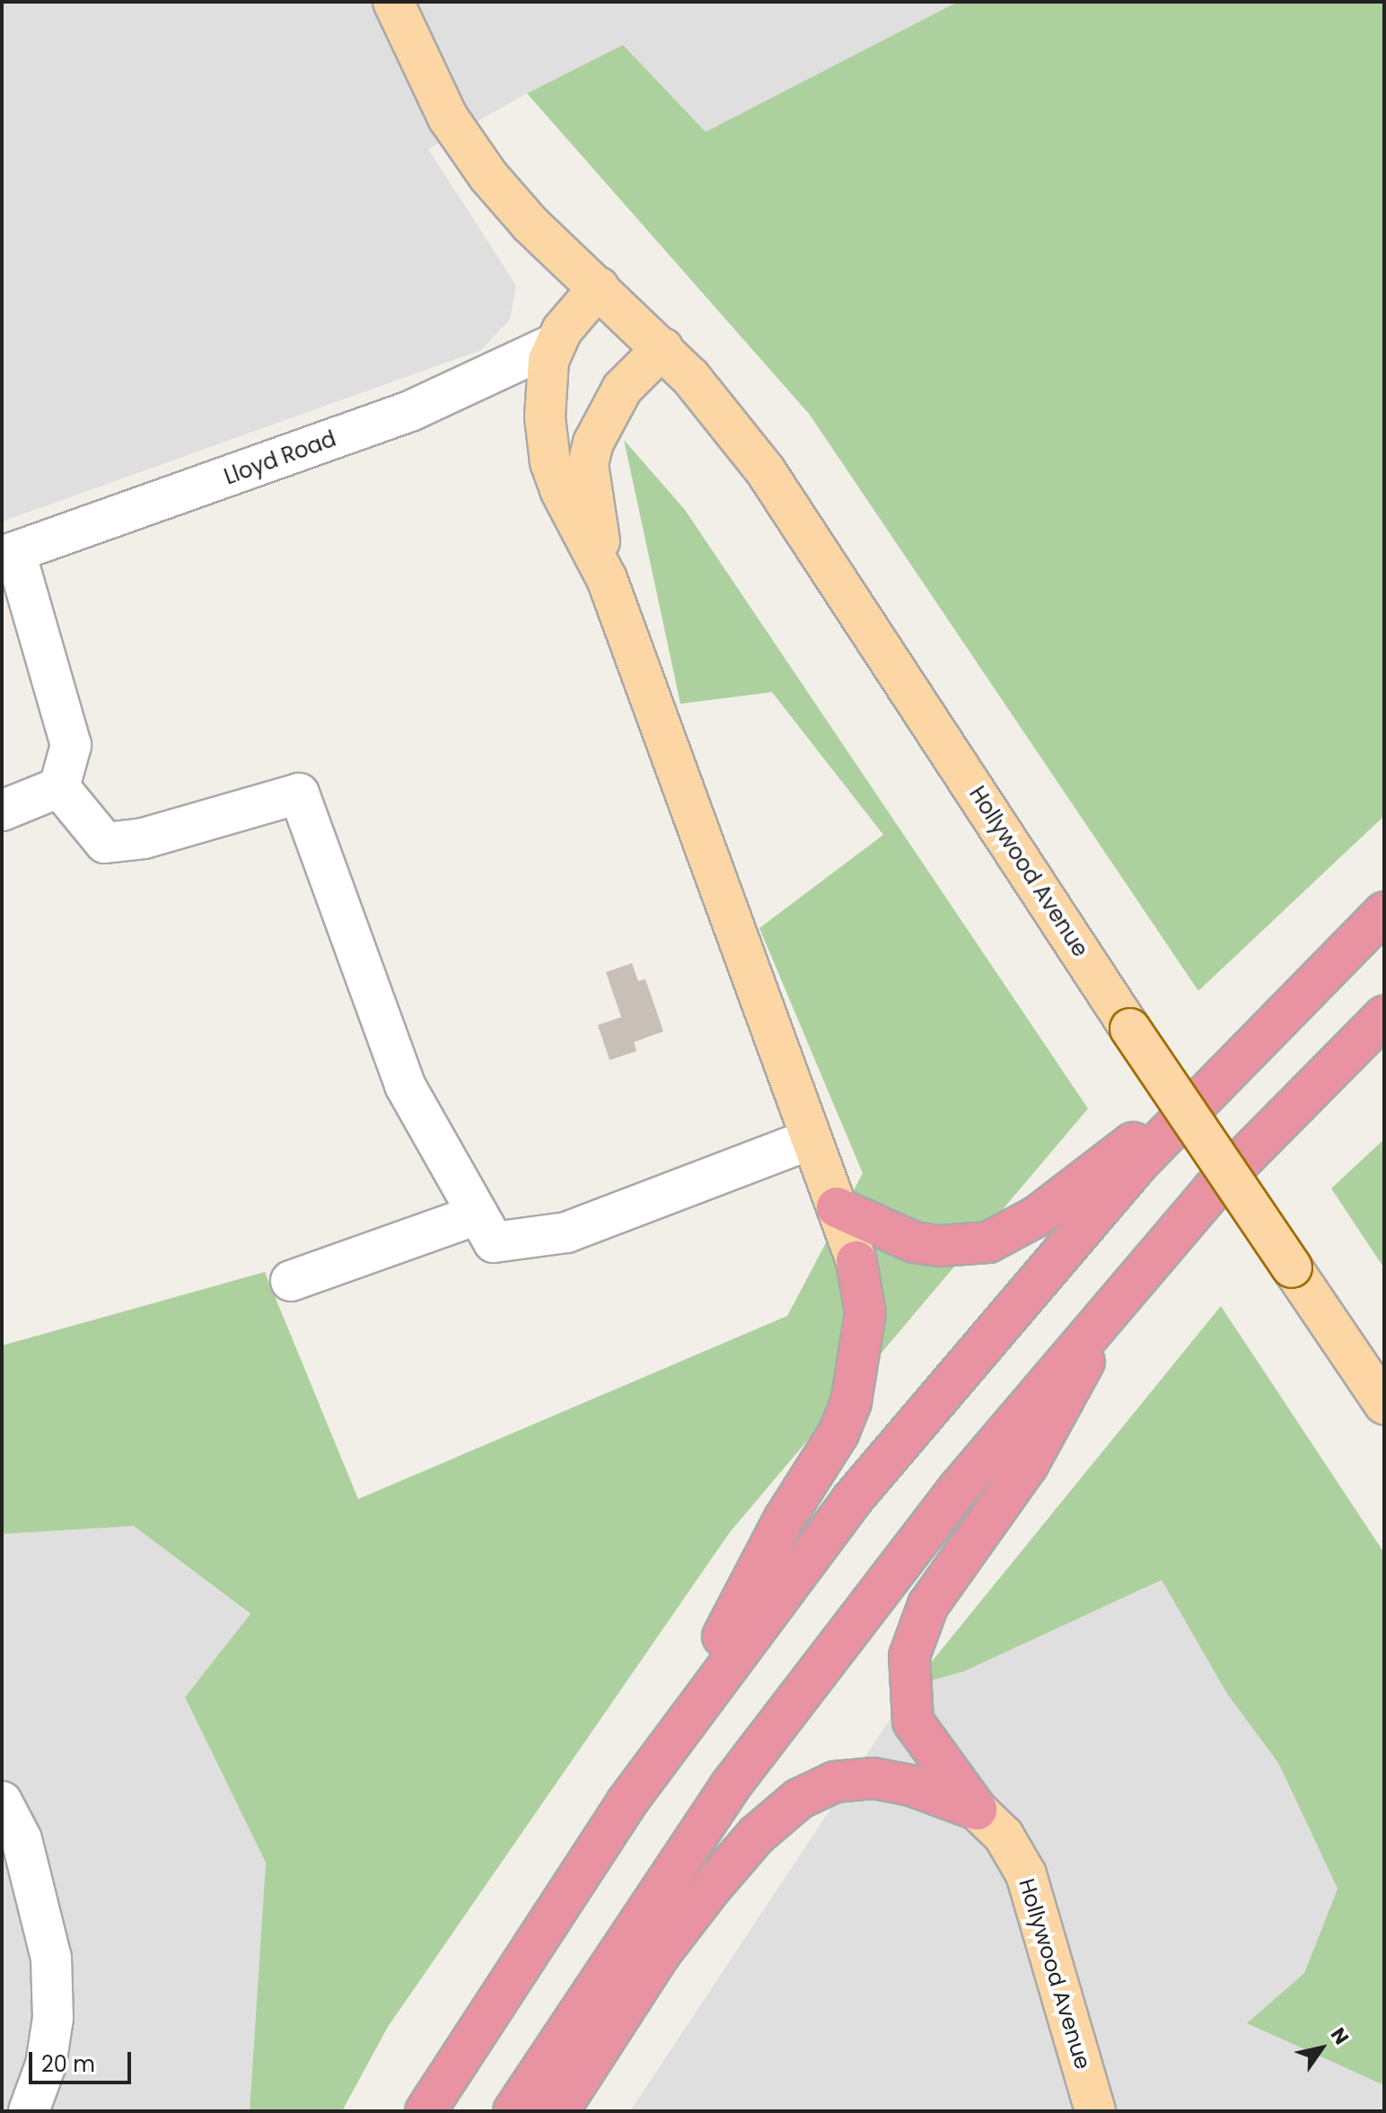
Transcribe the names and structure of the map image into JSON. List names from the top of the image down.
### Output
{
  "streets": {
    "main road": ["Hollywood Avenue"],
    "street": ["Lloyd Road"]
  },
  "scale_bar": "20 m",
  "north": "top right"
}
